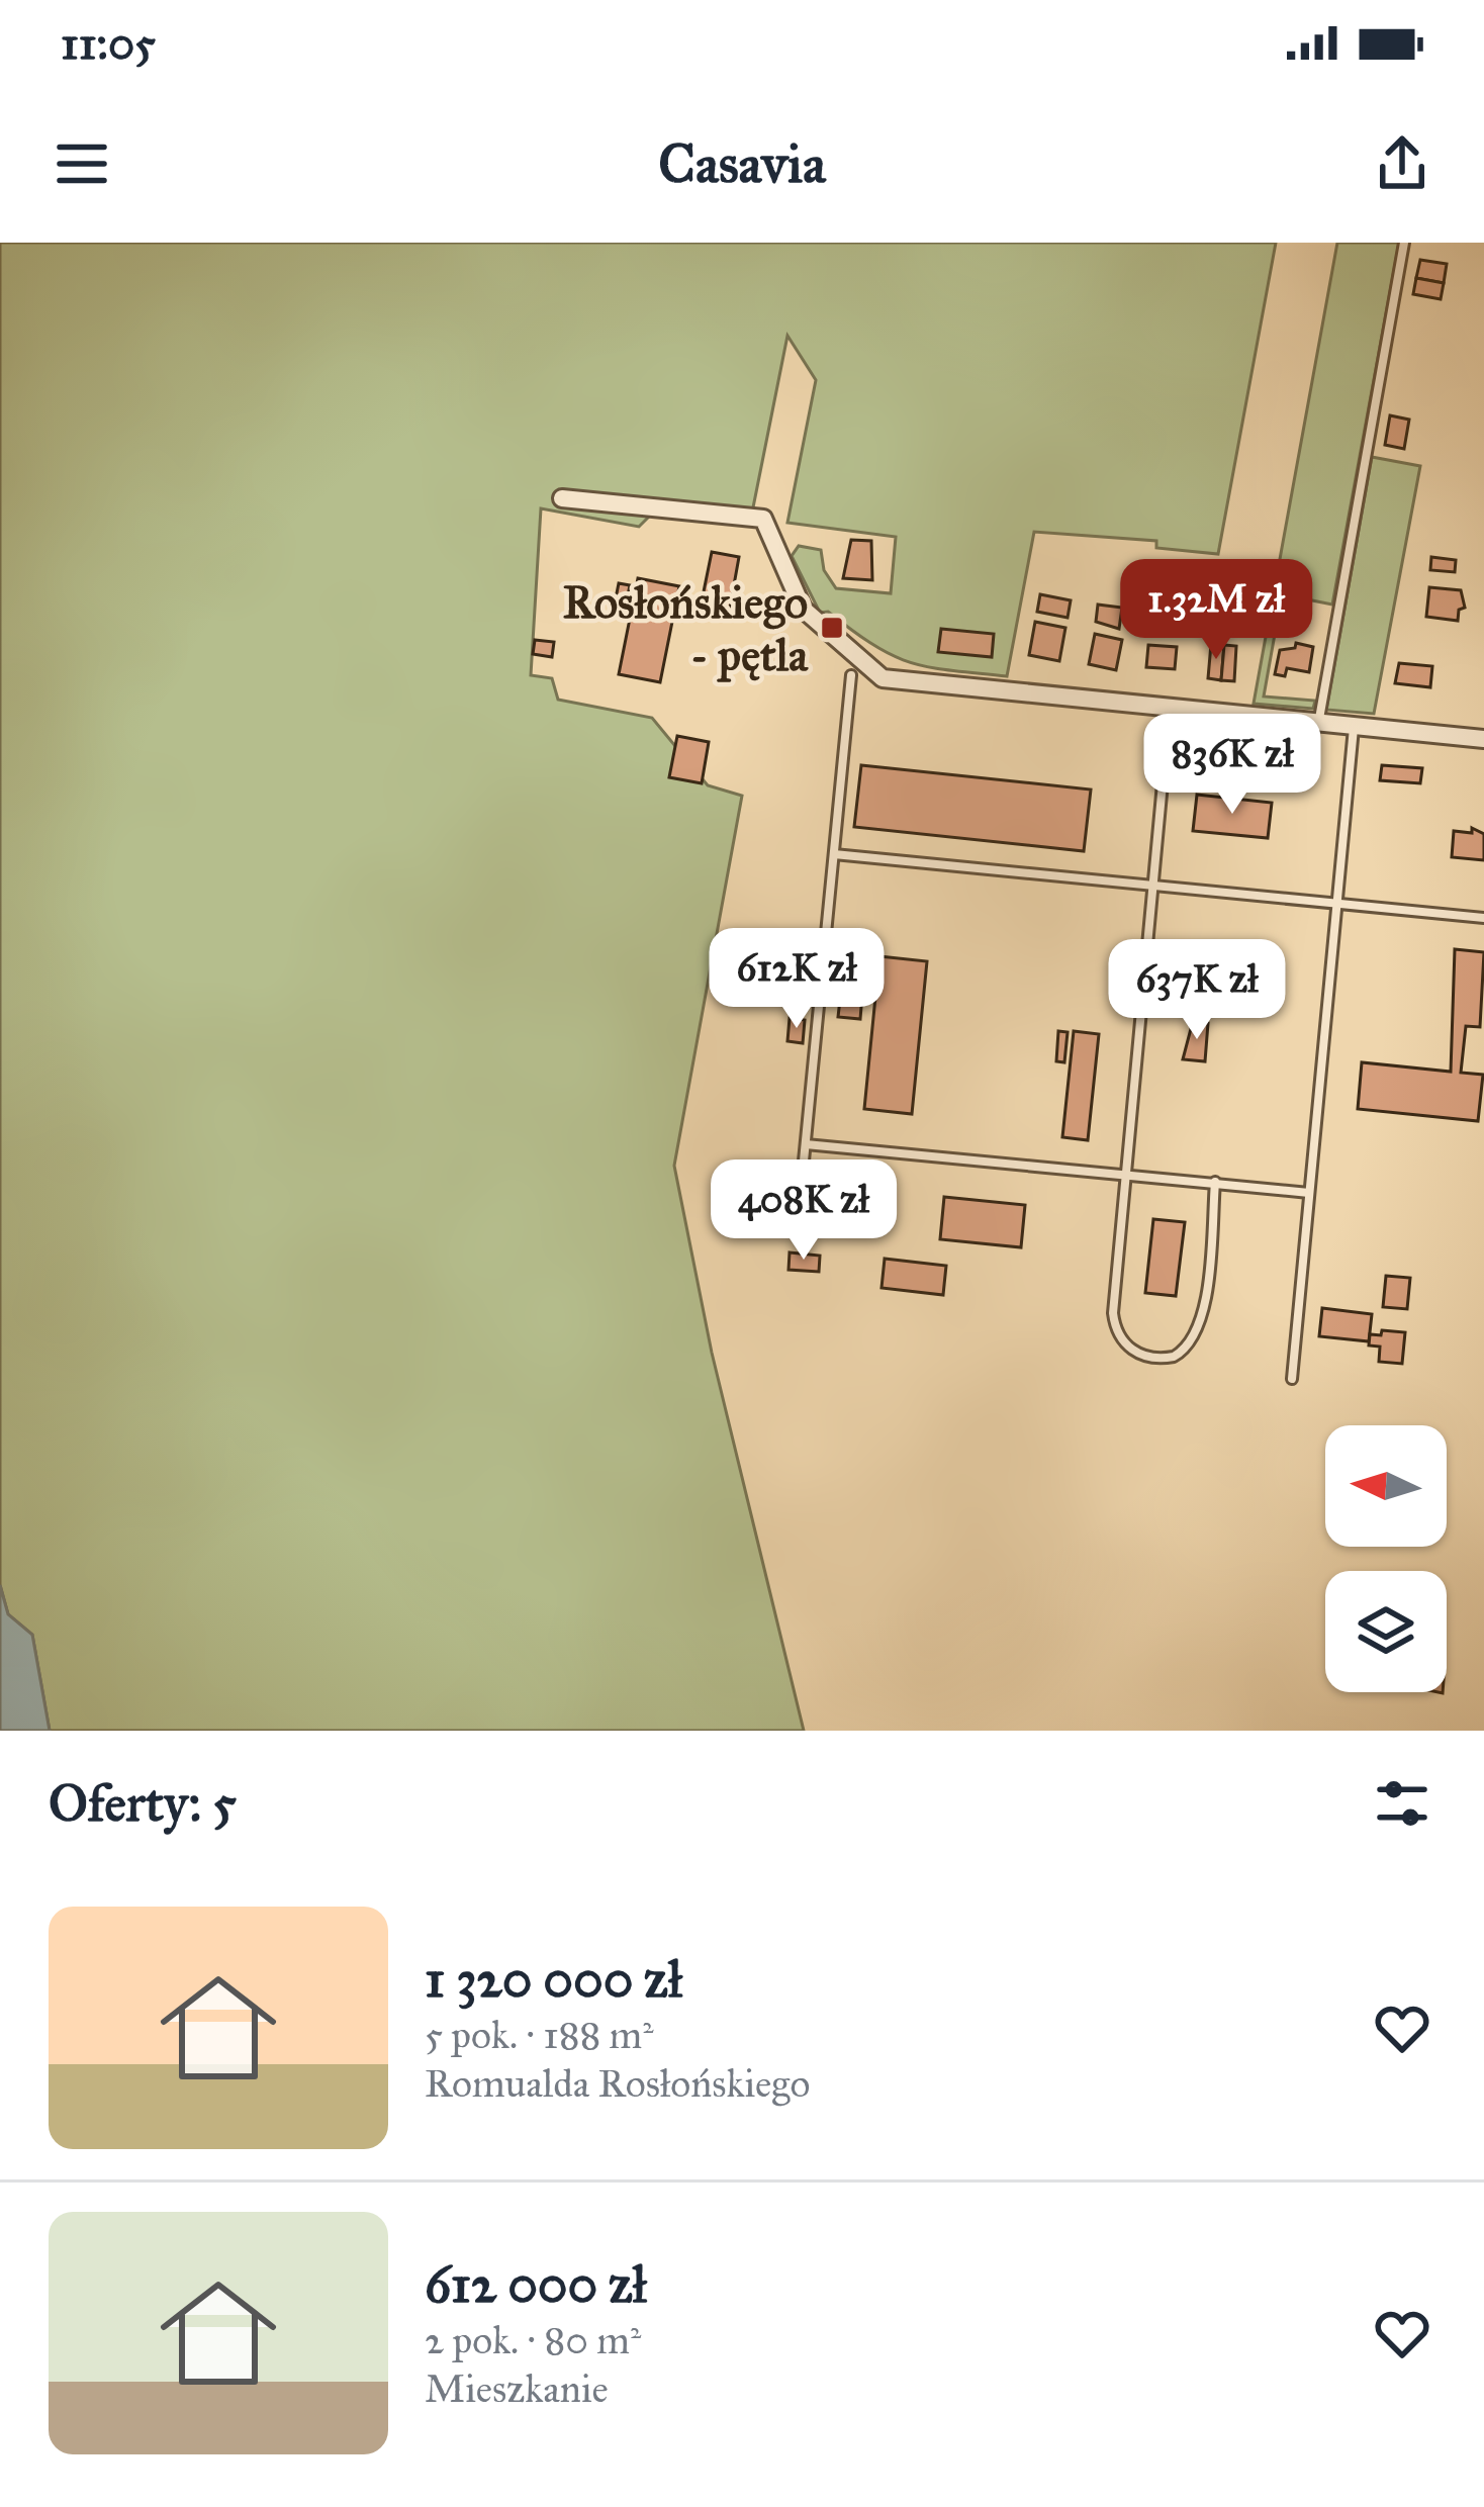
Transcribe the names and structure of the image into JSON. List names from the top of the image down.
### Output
{
  "places": {
    "transit": ["Rosłońskiego - pętla"]
  },
  "north": "left",
  "page": {
    "status": "11:05",
    "header": "Casavia",
    "price": [
      "1.32M zł",
      "836K zł",
      "612K zł",
      "637K zł",
      "408K zł"
    ],
    "heading": "Oferty: 5",
    "list": [
      {
        "name": "1 320 000 zł",
        "note": "5 pok. · 188 m² · Romualda Rosłońskiego"
      },
      {
        "name": "612 000 zł",
        "note": "2 pok. · 80 m² · Mieszkanie"
      }
    ]
  }
}
